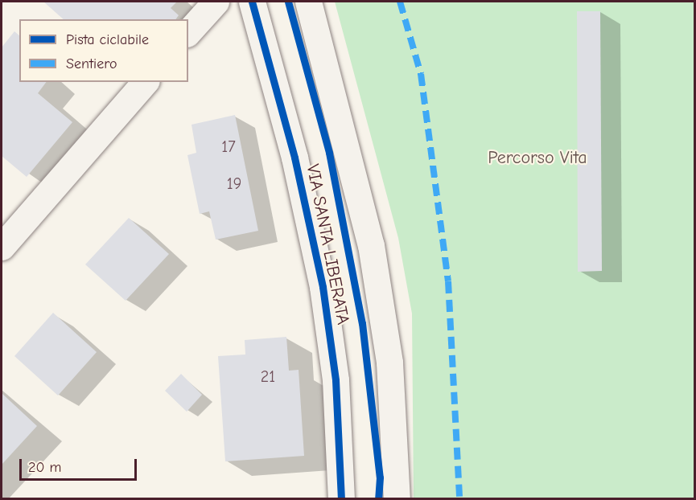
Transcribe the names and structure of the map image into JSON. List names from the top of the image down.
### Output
{
  "streets": {
    "street": ["VIA SANTA LIBERATA"]
  },
  "parks": ["Percorso Vita"],
  "house_numbers": ["17", "19", "21"],
  "legend": ["Pista ciclabile", "Sentiero"],
  "scale_bar": "20 m"
}
